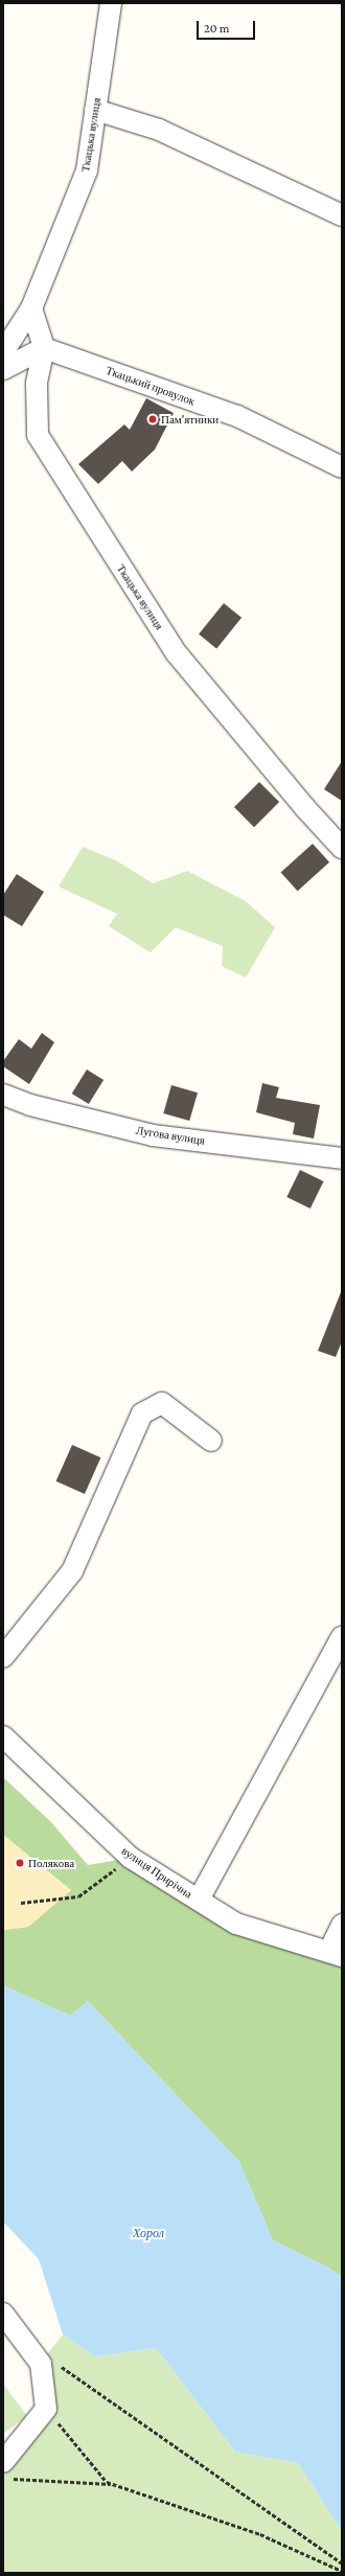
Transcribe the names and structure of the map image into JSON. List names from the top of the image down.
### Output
{
  "streets": {
    "street": [
      "Ткацька вулиця",
      "Ткацький провулок",
      "Лугова вулиця",
      "вулиця Прирічна"
    ]
  },
  "crossings": [
    ["Ткацька вулиця", "Ткацький провулок"]
  ],
  "water": ["Хорол"],
  "places": ["Пам'ятники", "Полякова"],
  "scale_bar": "20 m"
}
